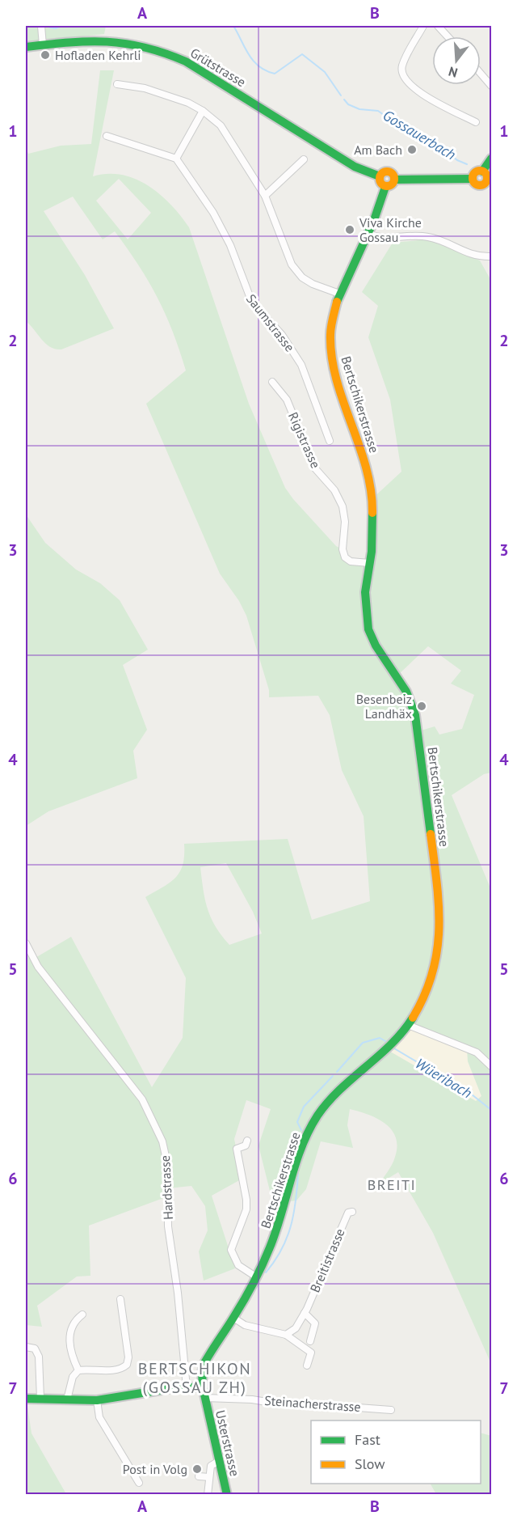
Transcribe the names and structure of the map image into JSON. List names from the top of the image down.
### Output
{
  "streets": {
    "street": [
      "Grütstrasse",
      "Saumstrasse",
      "Bertschikerstrasse",
      "Rigistrasse",
      "Hardstrasse",
      "Breitistrasse",
      "Steinacherstrasse",
      "Usterstrasse"
    ]
  },
  "crossings": [
    ["Grütstrasse", "Bertschikerstrasse"],
    ["Bertschikerstrasse", "Rigistrasse"],
    ["Bertschikerstrasse", "Usterstrasse"],
    ["Steinacherstrasse", "Usterstrasse"]
  ],
  "districts": ["BREITI", "BERTSCHIKON (GOSSAU ZH)"],
  "water": ["Gossauerbach", "Wüeribach"],
  "places": [
    "Hofladen Kehrli",
    "Am Bach",
    "Viva Kirche Gossau",
    "Besenbeiz Landhäx",
    "Post in Volg"
  ],
  "legend": ["Fast", "Slow"],
  "north": "bottom",
  "grid": {
    "columns": ["A", "B"],
    "rows": [
      "1",
      "2",
      "3",
      "4",
      "5",
      "6",
      "7"
    ]
  }
}
